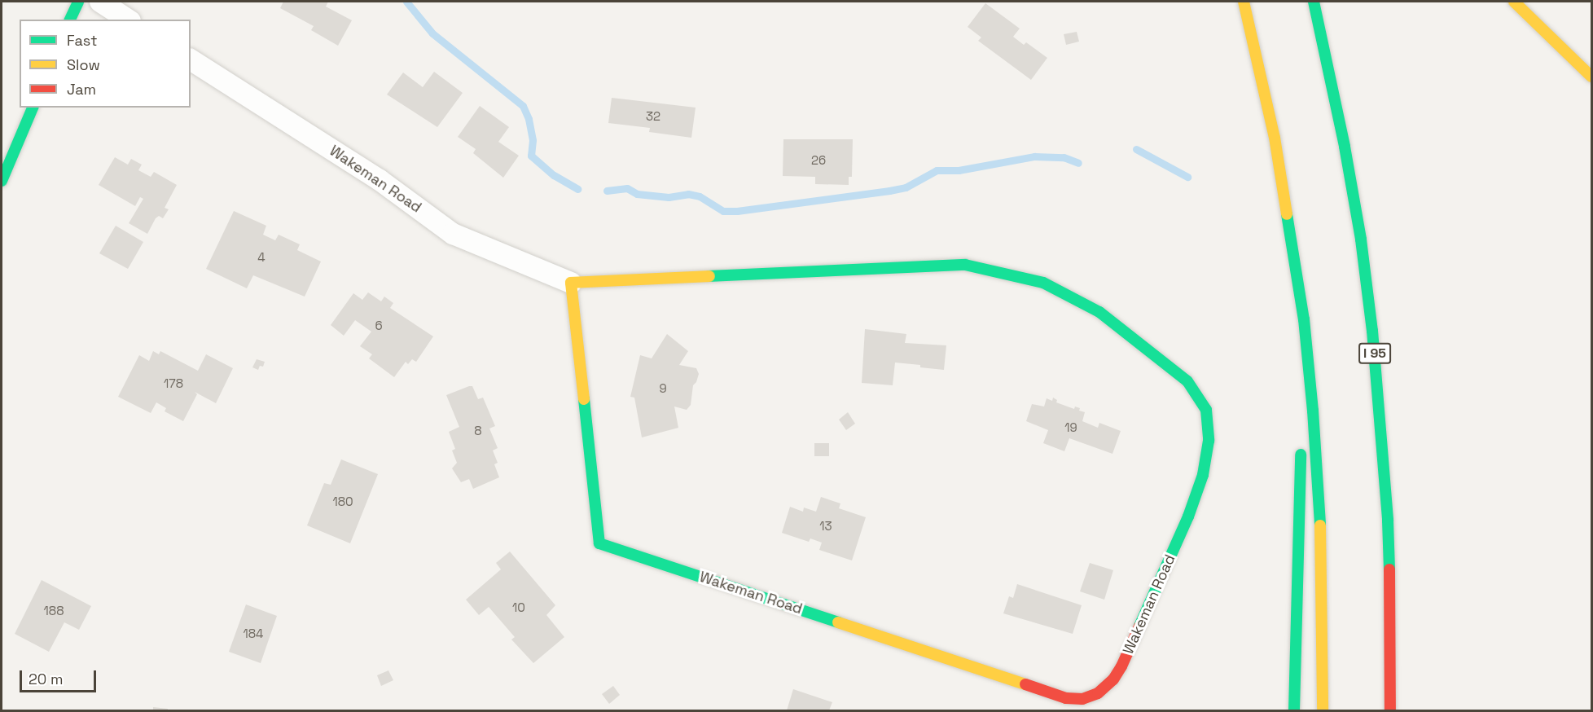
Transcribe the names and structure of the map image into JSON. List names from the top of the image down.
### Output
{
  "streets": {
    "main road": ["Wakeman Road", "I 95"]
  },
  "house_numbers": [
    "32",
    "26",
    "4",
    "6",
    "178",
    "9",
    "19",
    "8",
    "180",
    "13",
    "10",
    "188",
    "184"
  ],
  "legend": ["Fast", "Slow", "Jam"],
  "scale_bar": "20 m"
}
